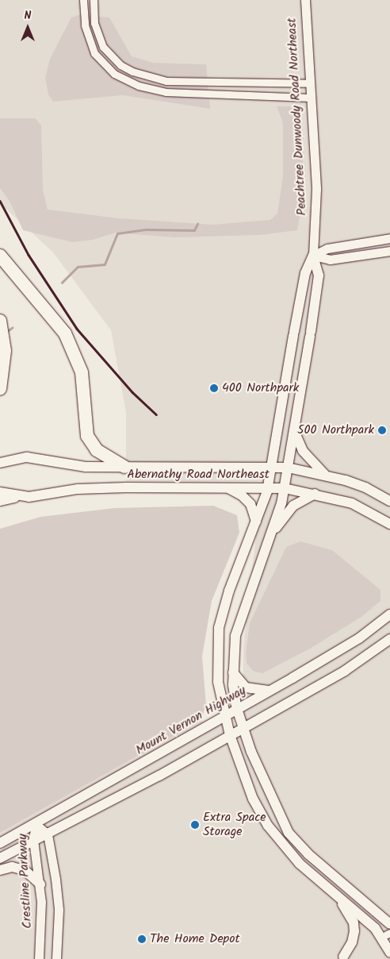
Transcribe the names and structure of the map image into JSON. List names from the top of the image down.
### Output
{
  "streets": {
    "main road": ["Peachtree Dunwoody Road Northeast", "Abernathy Road Northeast", "Mount Vernon Highway"],
    "street": ["Crestline Parkway"]
  },
  "crossings": [
    ["Peachtree Dunwoody Road Northeast", "Abernathy Road Northeast"],
    ["Peachtree Dunwoody Road Northeast", "Mount Vernon Highway"],
    ["Mount Vernon Highway", "Crestline Parkway"]
  ],
  "places": [
    "400 Northpark",
    "500 Northpark",
    "Extra Space Storage",
    "The Home Depot"
  ],
  "north": "top"
}
